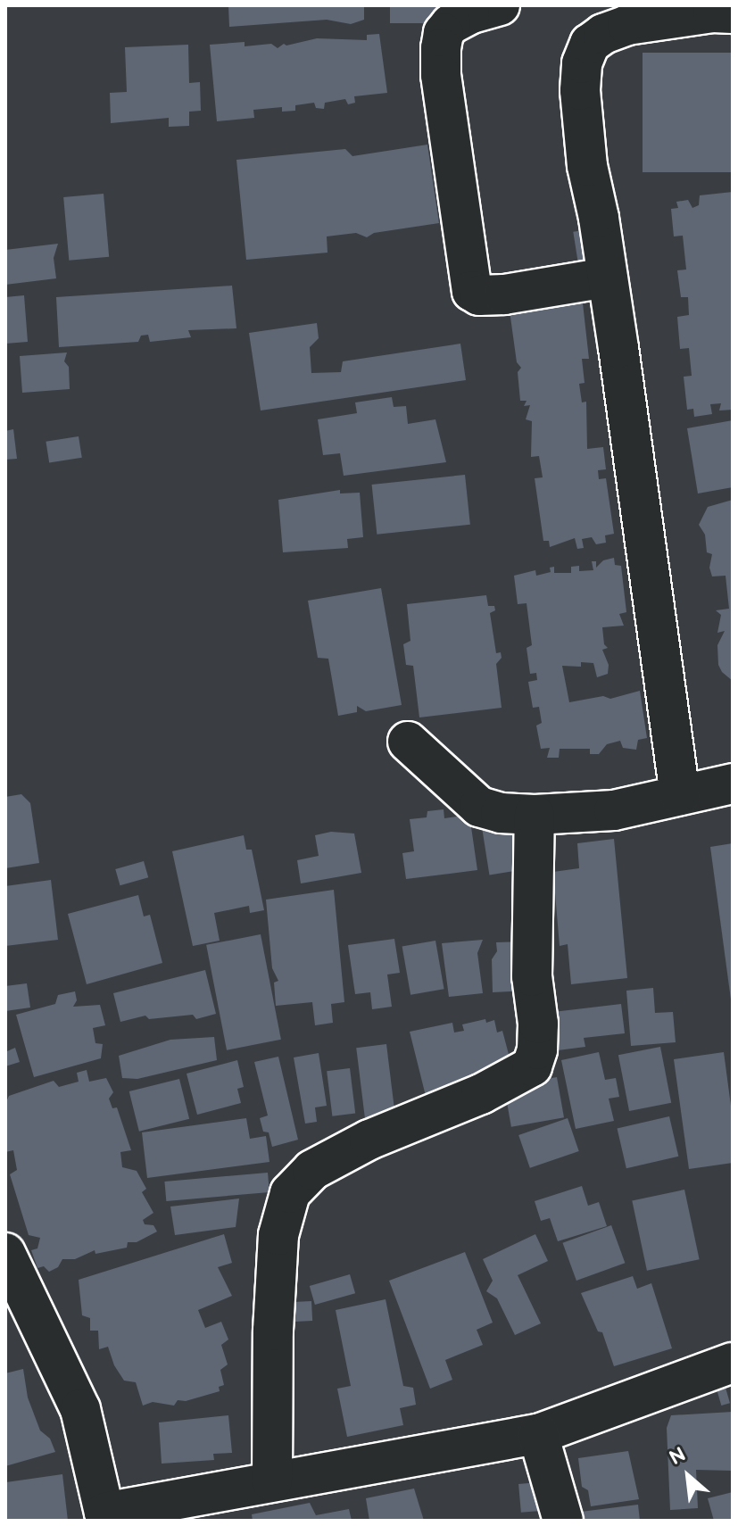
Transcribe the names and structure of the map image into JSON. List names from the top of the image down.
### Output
{
  "north": "top left"
}
